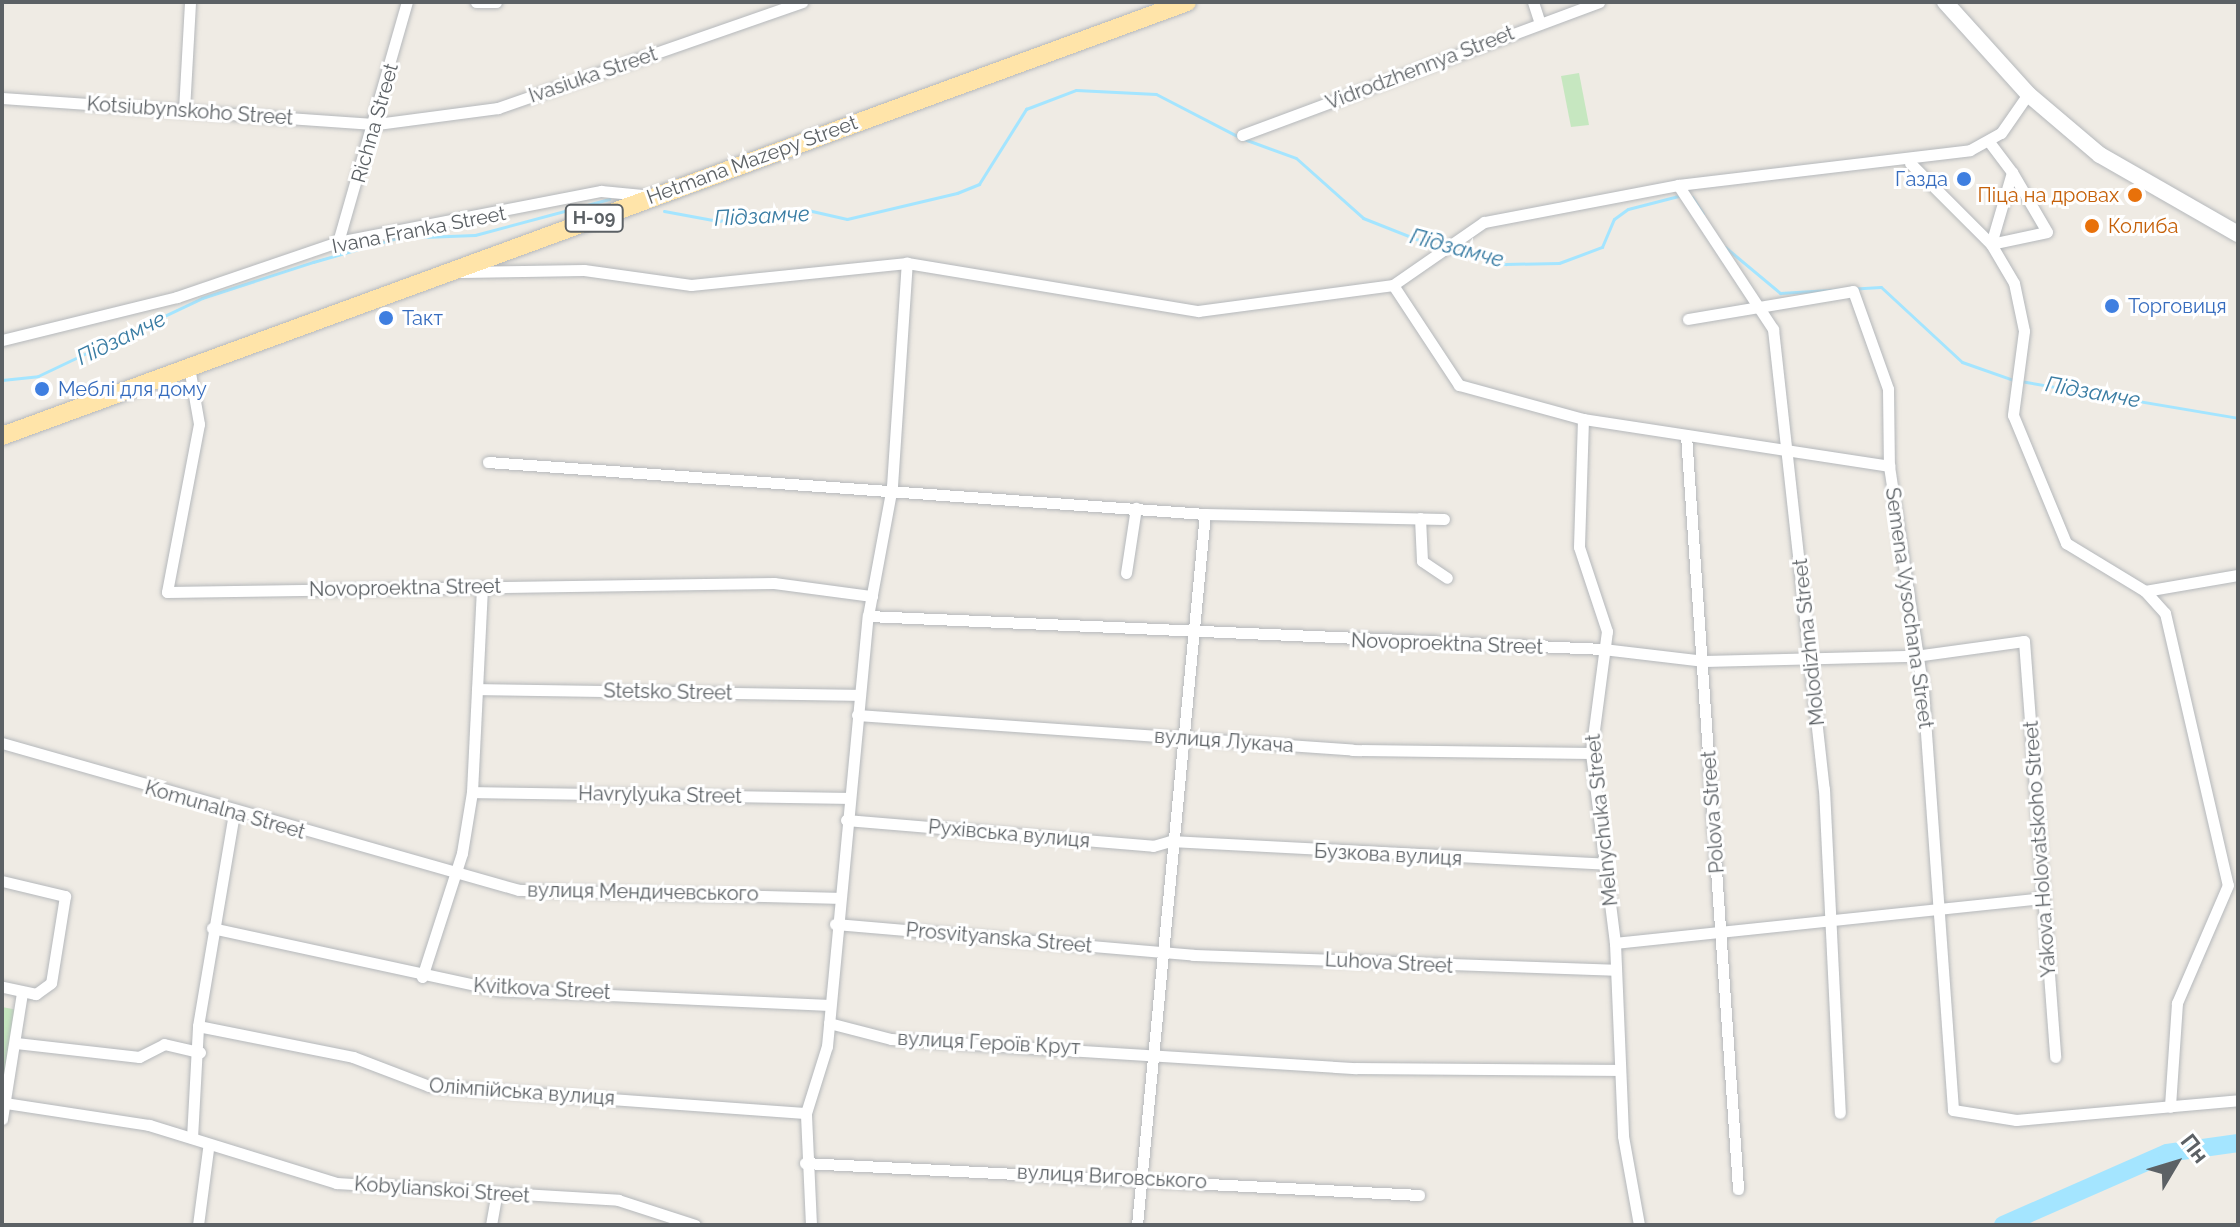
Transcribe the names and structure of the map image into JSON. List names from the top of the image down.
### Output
{
  "streets": {
    "main road": ["Hetmana Mazepy Street", "Н-09"],
    "street": [
      "Vidrodzhennya Street",
      "Ivasiuka Street",
      "Kotsiubynskoho Street",
      "Richna Street",
      "Ivana Franka Street",
      "Novoproektna Street",
      "Semena Vysochana Street",
      "Molodizhna Street",
      "Stetsko Street",
      "вулиця Лукача",
      "Havrylyuka Street",
      "Komunalna Street",
      "Polova Street",
      "Melnychuka Street",
      "Рухівська вулиця",
      "Yakova Holovatskoho Street",
      "Бузкова вулиця",
      "вулиця Мендичевського",
      "Prosvityanska Street",
      "Luhova Street",
      "Kvitkova Street",
      "вулиця Героїв Крут",
      "Олімпійська вулиця",
      "вулиця Виговського",
      "Kobylianskoi Street"
    ]
  },
  "crossings": [
    ["Ivasiuka Street", "Kotsiubynskoho Street"],
    ["Ivasiuka Street", "Richna Street"],
    ["Kotsiubynskoho Street", "Richna Street"],
    ["Richna Street", "Ivana Franka Street"],
    ["Hetmana Mazepy Street", "Ivana Franka Street"],
    ["Hetmana Mazepy Street", "Novoproektna Street"],
    ["Novoproektna Street", "Semena Vysochana Street"],
    ["Novoproektna Street", "Molodizhna Street"],
    ["Novoproektna Street", "Polova Street"],
    ["Novoproektna Street", "Melnychuka Street"],
    ["Novoproektna Street", "Yakova Holovatskoho Street"],
    ["Semena Vysochana Street", "Molodizhna Street"],
    ["Semena Vysochana Street", "Polova Street"],
    ["Semena Vysochana Street", "Melnychuka Street"],
    ["вулиця Лукача", "Melnychuka Street"],
    ["Komunalna Street", "вулиця Мендичевського"],
    ["Melnychuka Street", "Бузкова вулиця"],
    ["Melnychuka Street", "Luhova Street"],
    ["Melnychuka Street", "вулиця Героїв Крут"],
    ["Рухівська вулиця", "Бузкова вулиця"],
    ["Prosvityanska Street", "Luhova Street"]
  ],
  "water": ["Підзамче"],
  "places": [
    "Газда",
    "Піца на дровах",
    "Колиба",
    "Торговиця",
    "Такт",
    "Меблі для дому"
  ],
  "north": "top right"
}
